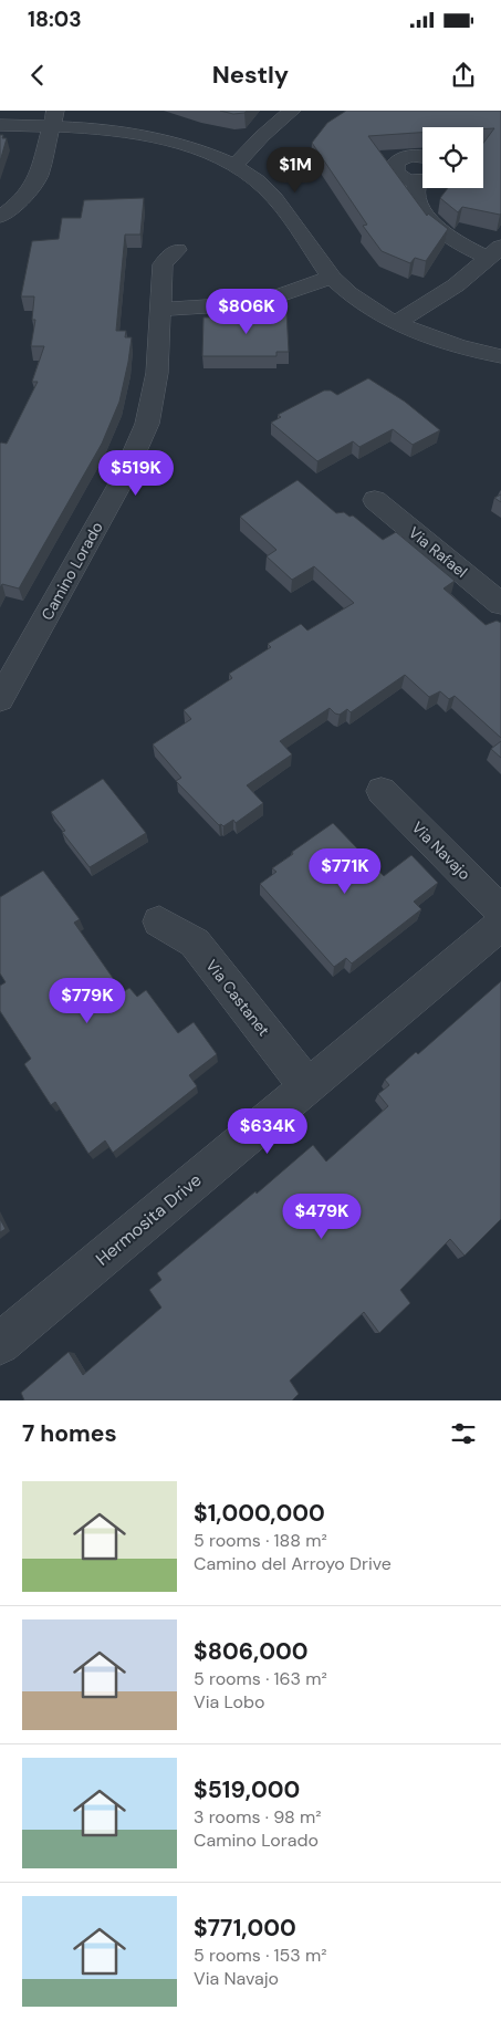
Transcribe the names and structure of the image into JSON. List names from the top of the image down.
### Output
{
  "streets": {
    "street": [
      "Via Rafael",
      "Camino Lorado",
      "Via Navajo",
      "Via Castanet",
      "Hermosita Drive"
    ]
  },
  "crossings": [
    ["Via Castanet", "Hermosita Drive"]
  ],
  "page": {
    "status": "18:03",
    "header": "Nestly",
    "price": [
      "$1M",
      "$806K",
      "$519K",
      "$771K",
      "$779K",
      "$634K",
      "$479K"
    ],
    "heading": "7 homes",
    "list": [
      {
        "name": "$1,000,000",
        "note": "5 rooms · 188 m² · Camino del Arroyo Drive"
      },
      {
        "name": "$806,000",
        "note": "5 rooms · 163 m² · Via Lobo"
      },
      {
        "name": "$519,000",
        "note": "3 rooms · 98 m² · Camino Lorado"
      },
      {
        "name": "$771,000",
        "note": "5 rooms · 153 m² · Via Navajo"
      }
    ]
  }
}
